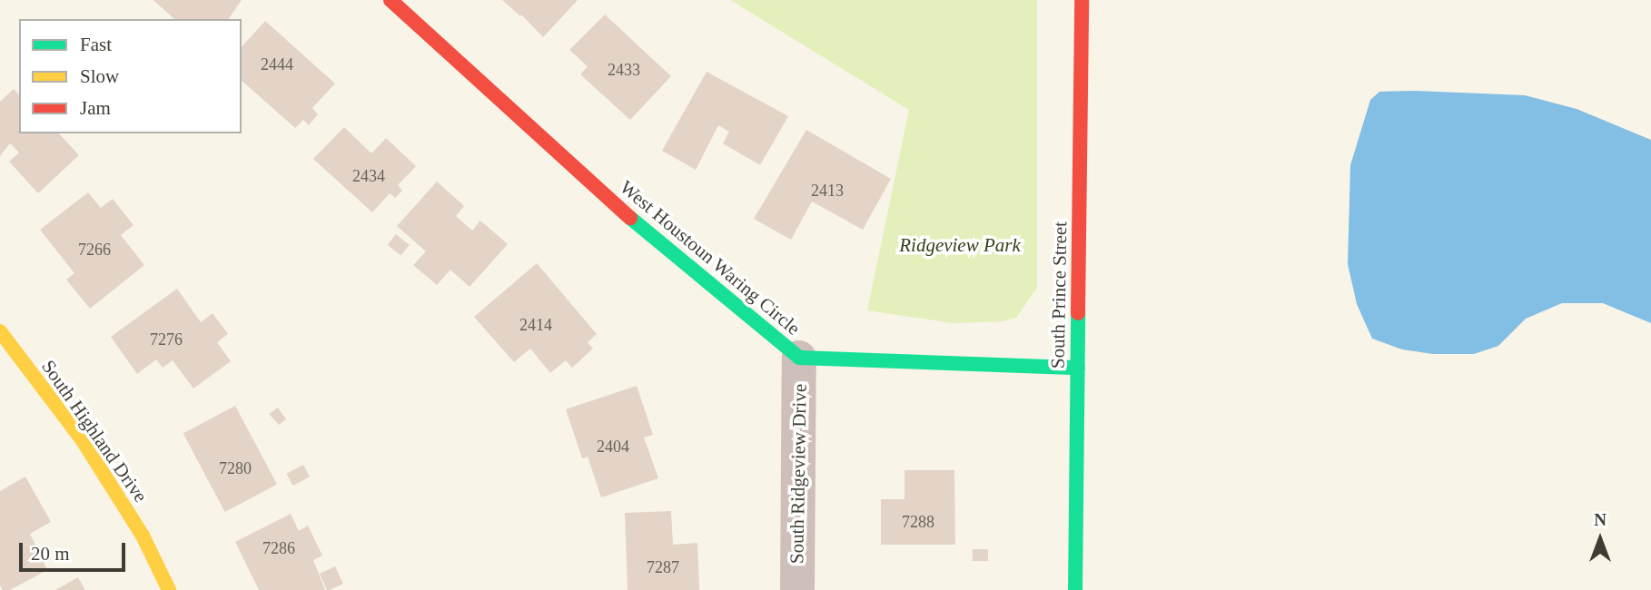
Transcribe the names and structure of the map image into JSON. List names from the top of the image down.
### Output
{
  "streets": {
    "street": [
      "West Houstoun Waring Circle",
      "South Prince Street",
      "South Highland Drive",
      "South Ridgeview Drive"
    ]
  },
  "crossings": [
    ["West Houstoun Waring Circle", "South Prince Street"],
    ["West Houstoun Waring Circle", "South Ridgeview Drive"]
  ],
  "parks": ["Ridgeview Park"],
  "house_numbers": [
    "2444",
    "2433",
    "2434",
    "2413",
    "7266",
    "2414",
    "7276",
    "2404",
    "7280",
    "7288",
    "7286",
    "7287"
  ],
  "legend": ["Fast", "Slow", "Jam"],
  "scale_bar": "20 m",
  "north": "top"
}
